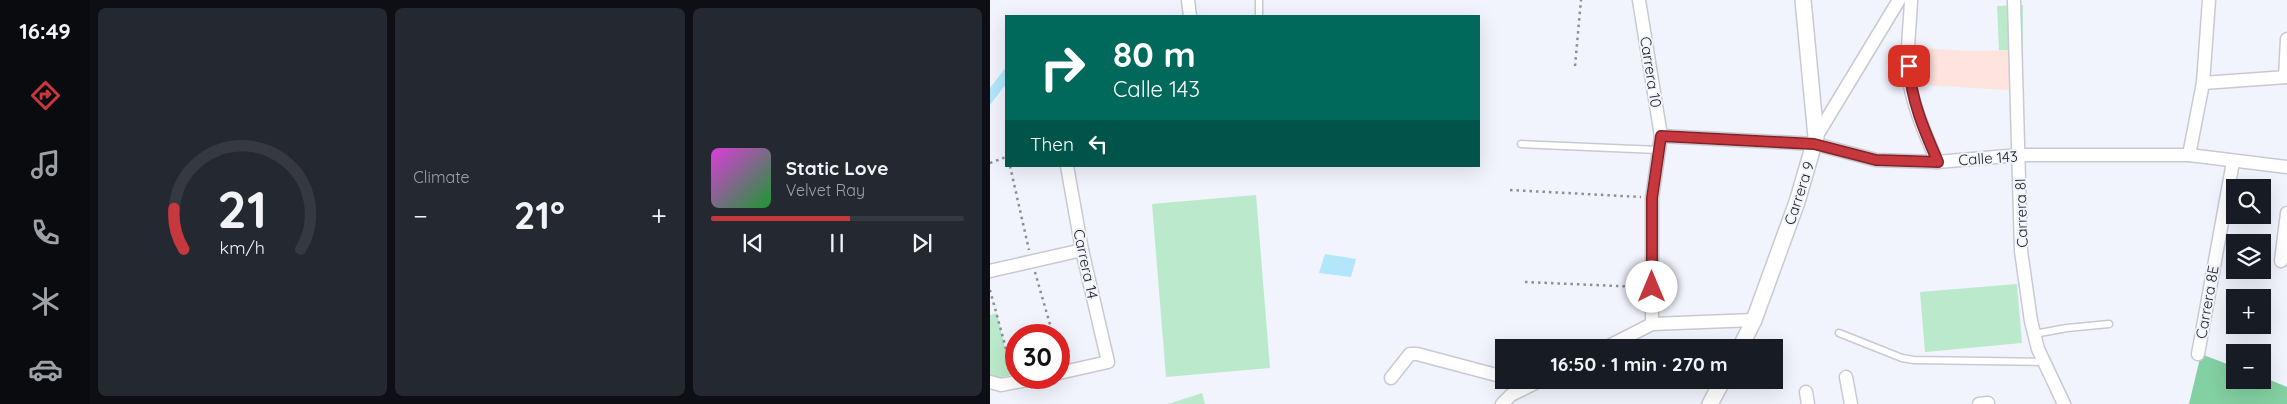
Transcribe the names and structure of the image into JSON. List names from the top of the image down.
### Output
{
  "streets": {
    "street": [
      "Carrera 10",
      "Calle 143",
      "Carrera 9",
      "Carrera 8I",
      "Carrera 14",
      "Carrera 8E"
    ]
  },
  "crossings": [
    ["Carrera 10", "Calle 143"],
    ["Calle 143", "Carrera 9"],
    ["Calle 143", "Carrera 8I"],
    ["Calle 143", "Carrera 8E"]
  ],
  "page": {
    "tabs": "16:49",
    "tile": "Climate",
    "turn": ["80 m", "Calle 143"],
    "then": "Then",
    "song": ["Static Love", "Velvet Ray"],
    "map_buttons": ["+", "−"],
    "heat": ["−", "21°", "+"],
    "limit": "30",
    "trip": "16:50 · 1 min · 270 m",
    "gauge": ["21", "km/h"]
  }
}
